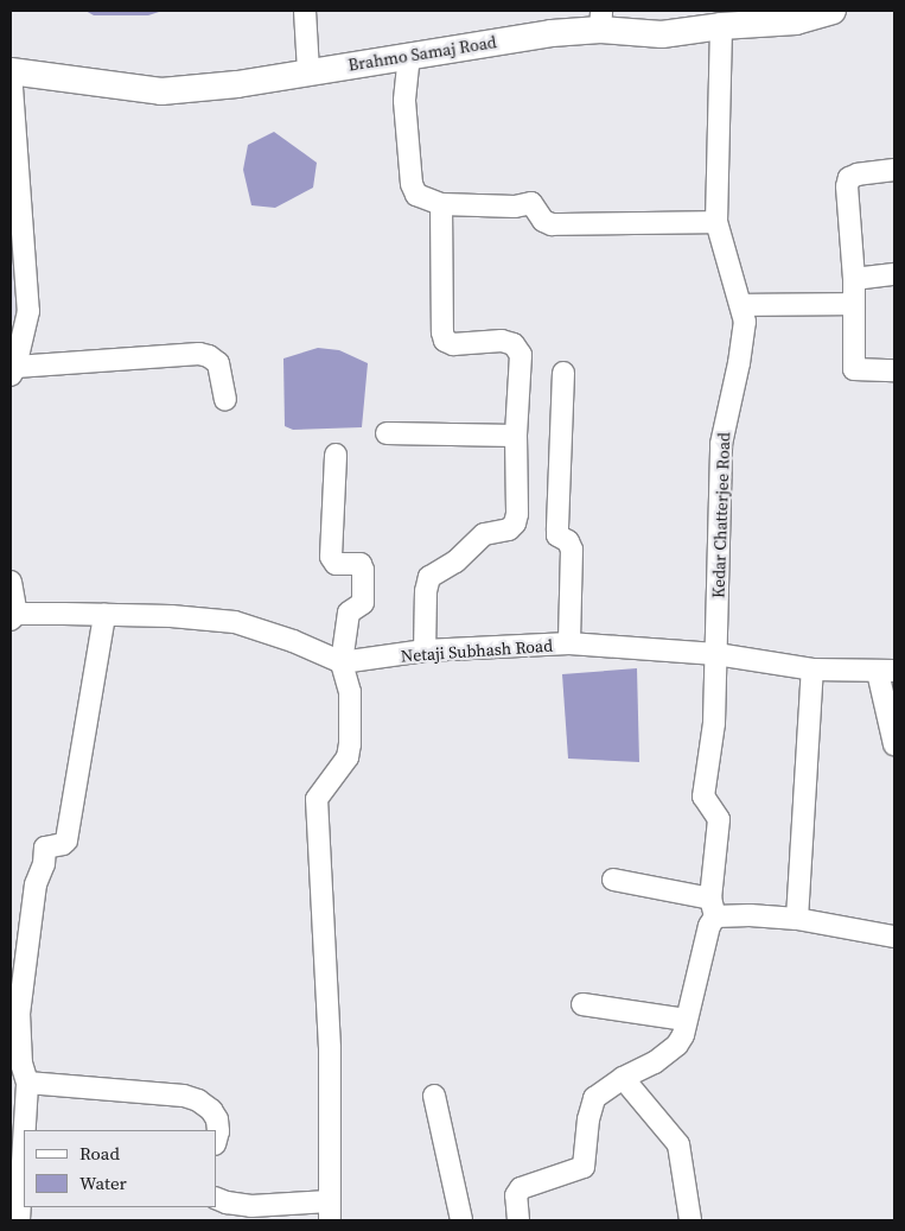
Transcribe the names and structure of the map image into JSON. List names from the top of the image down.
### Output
{
  "streets": {
    "street": ["Brahmo Samaj Road", "Kedar Chatterjee Road", "Netaji Subhash Road"]
  },
  "crossings": [
    ["Brahmo Samaj Road", "Kedar Chatterjee Road"],
    ["Kedar Chatterjee Road", "Netaji Subhash Road"]
  ],
  "legend": ["Road", "Water"]
}
